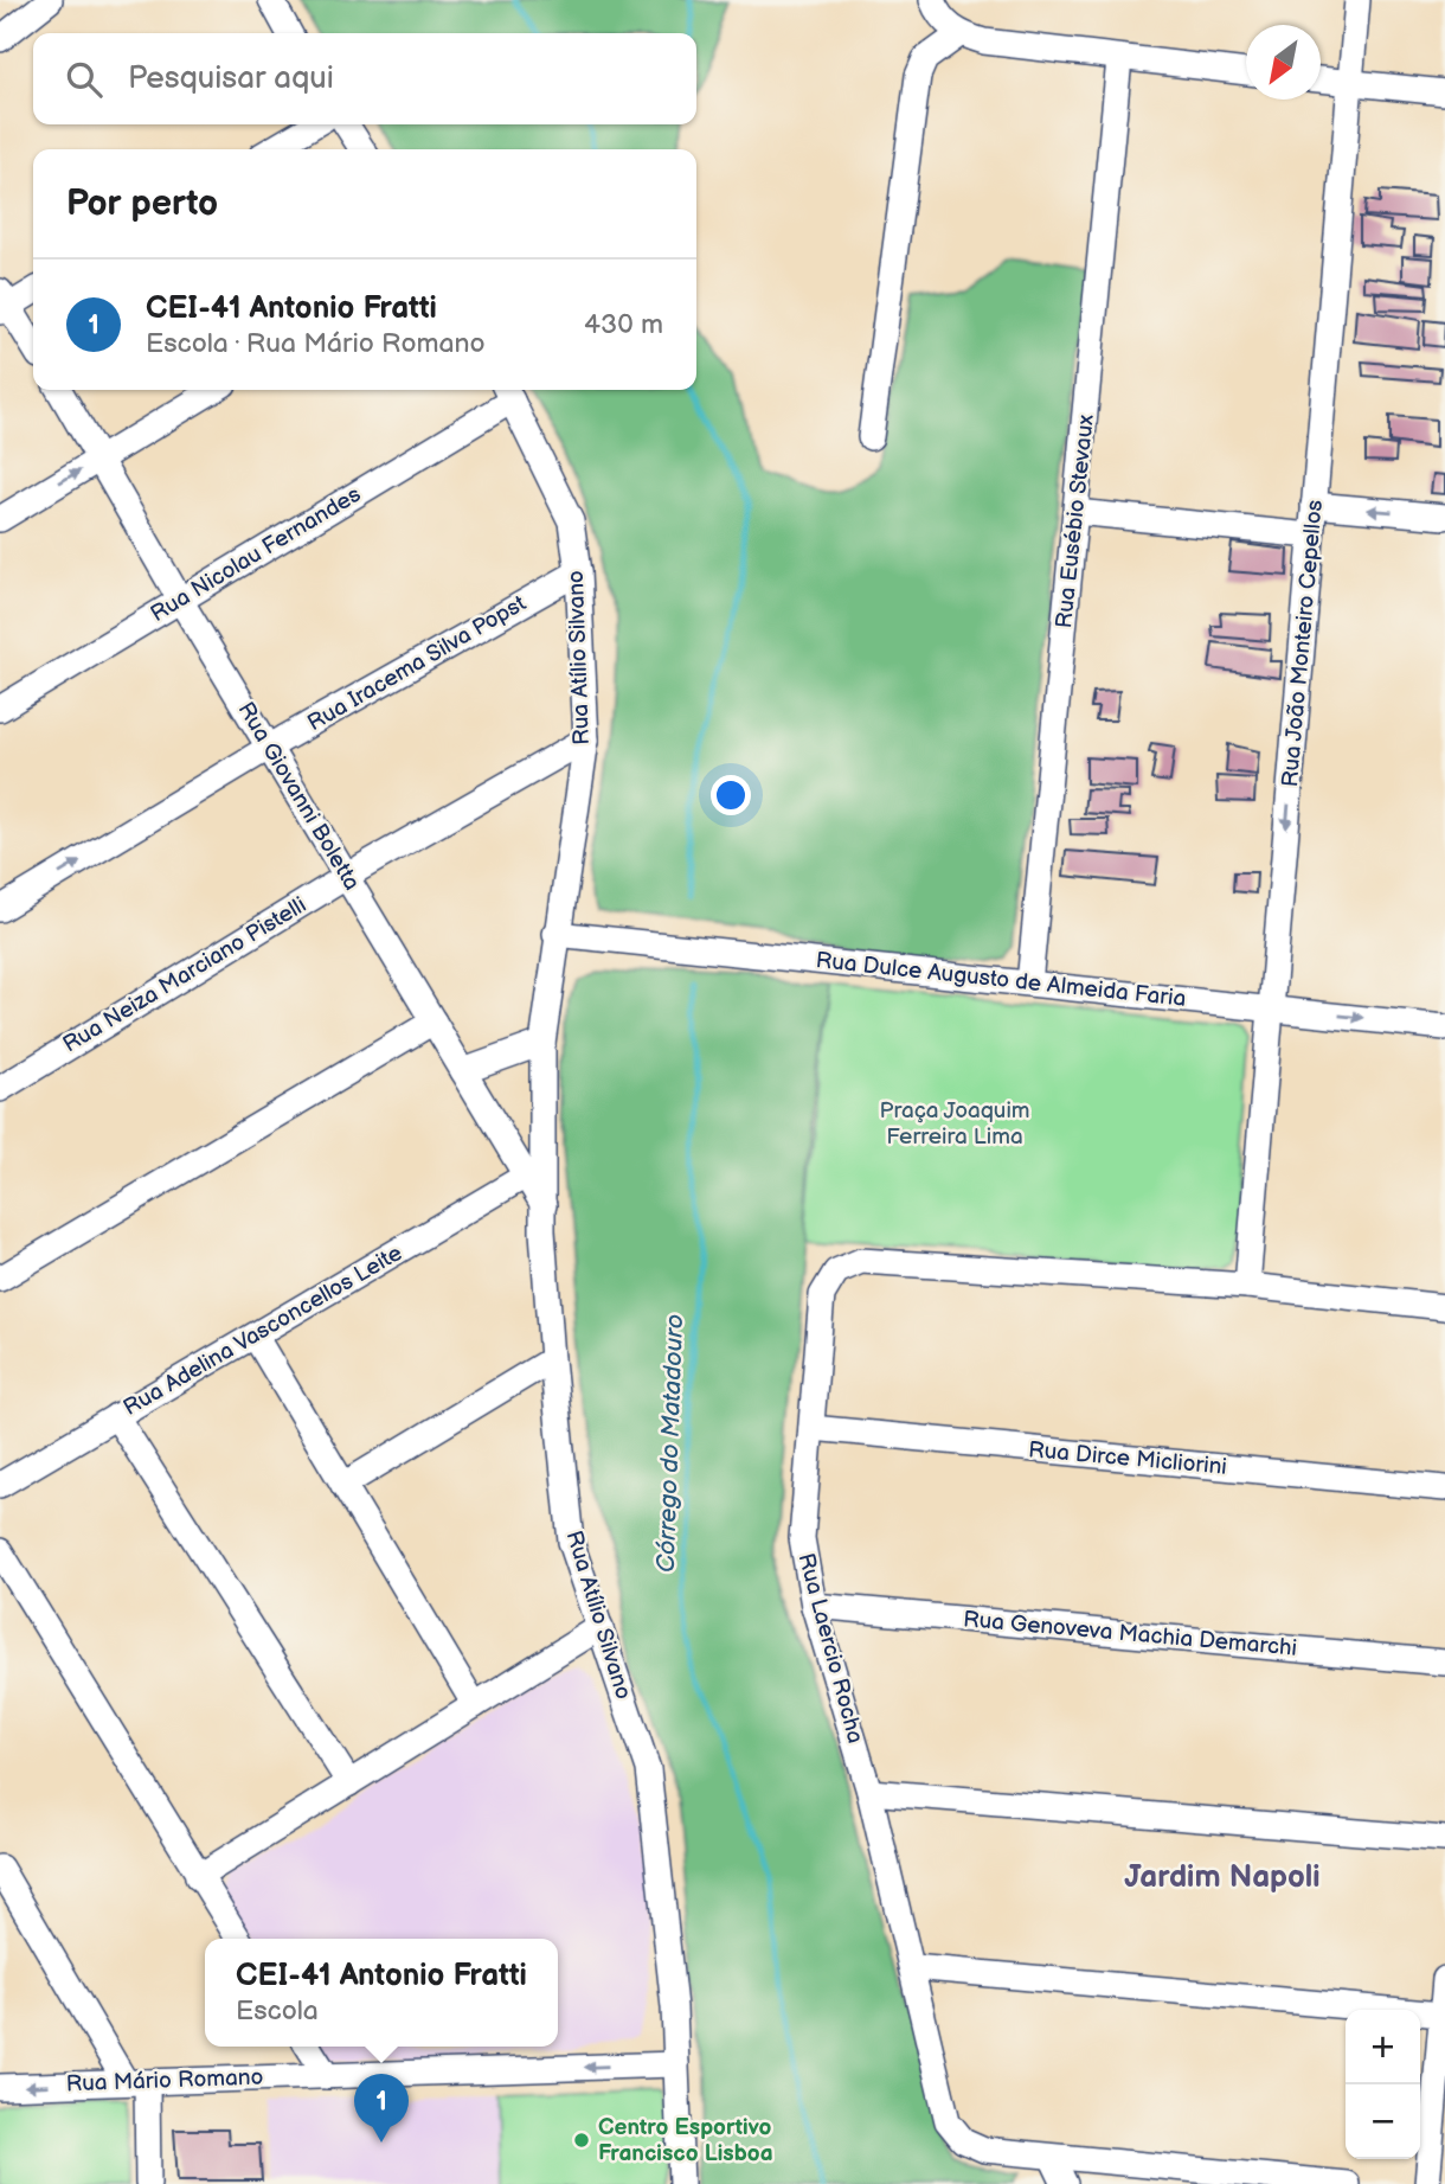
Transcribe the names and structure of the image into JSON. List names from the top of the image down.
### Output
{
  "streets": {
    "street": [
      "Rua Eusébio Stevaux",
      "Rua Nicolau Fernandes",
      "Rua João Monteiro Cepellos",
      "Rua Atílio Silvano",
      "Rua Iracema Silva Popst",
      "Rua Giovanni Boletta",
      "Rua Neiza Marciano Pistelli",
      "Rua Dulce Augusto de Almeida Faria",
      "Rua Adelina Vasconcellos Leite",
      "Rua Dirce Micliorini",
      "Rua Genoveva Machia Demarchi",
      "Rua Laercio Rocha",
      "Rua Mário Romano"
    ]
  },
  "crossings": [
    ["Rua Eusébio Stevaux", "Rua Dulce Augusto de Almeida Faria"],
    ["Rua Nicolau Fernandes", "Rua Atílio Silvano"],
    ["Rua Nicolau Fernandes", "Rua Giovanni Boletta"],
    ["Rua João Monteiro Cepellos", "Rua Dulce Augusto de Almeida Faria"],
    ["Rua João Monteiro Cepellos", "Rua Laercio Rocha"],
    ["Rua Atílio Silvano", "Rua Iracema Silva Popst"],
    ["Rua Atílio Silvano", "Rua Giovanni Boletta"],
    ["Rua Atílio Silvano", "Rua Neiza Marciano Pistelli"],
    ["Rua Atílio Silvano", "Rua Dulce Augusto de Almeida Faria"],
    ["Rua Atílio Silvano", "Rua Mário Romano"],
    ["Rua Iracema Silva Popst", "Rua Giovanni Boletta"],
    ["Rua Giovanni Boletta", "Rua Neiza Marciano Pistelli"],
    ["Rua Giovanni Boletta", "Rua Adelina Vasconcellos Leite"],
    ["Rua Dirce Micliorini", "Rua Laercio Rocha"],
    ["Rua Genoveva Machia Demarchi", "Rua Laercio Rocha"]
  ],
  "one_way": ["Rua João Monteiro Cepellos", "Rua Iracema Silva Popst", "Rua Mário Romano"],
  "districts": ["Jardim Napoli"],
  "water": ["Córrego do Matadouro"],
  "parks": ["Praça Joaquim Ferreira Lima"],
  "places": ["Centro Esportivo Francisco Lisboa"],
  "north": "bottom left",
  "page": {
    "search": "Pesquisar aqui",
    "heading": "Por perto",
    "list": [
      {
        "mark": "1",
        "name": "CEI-41 Antonio Fratti",
        "note": "Escola · Rua Mário Romano",
        "value": "430 m"
      }
    ],
    "popup": ["CEI-41 Antonio Fratti", "Escola"],
    "map_buttons": ["+", "−"],
    "pins": "1"
  }
}
